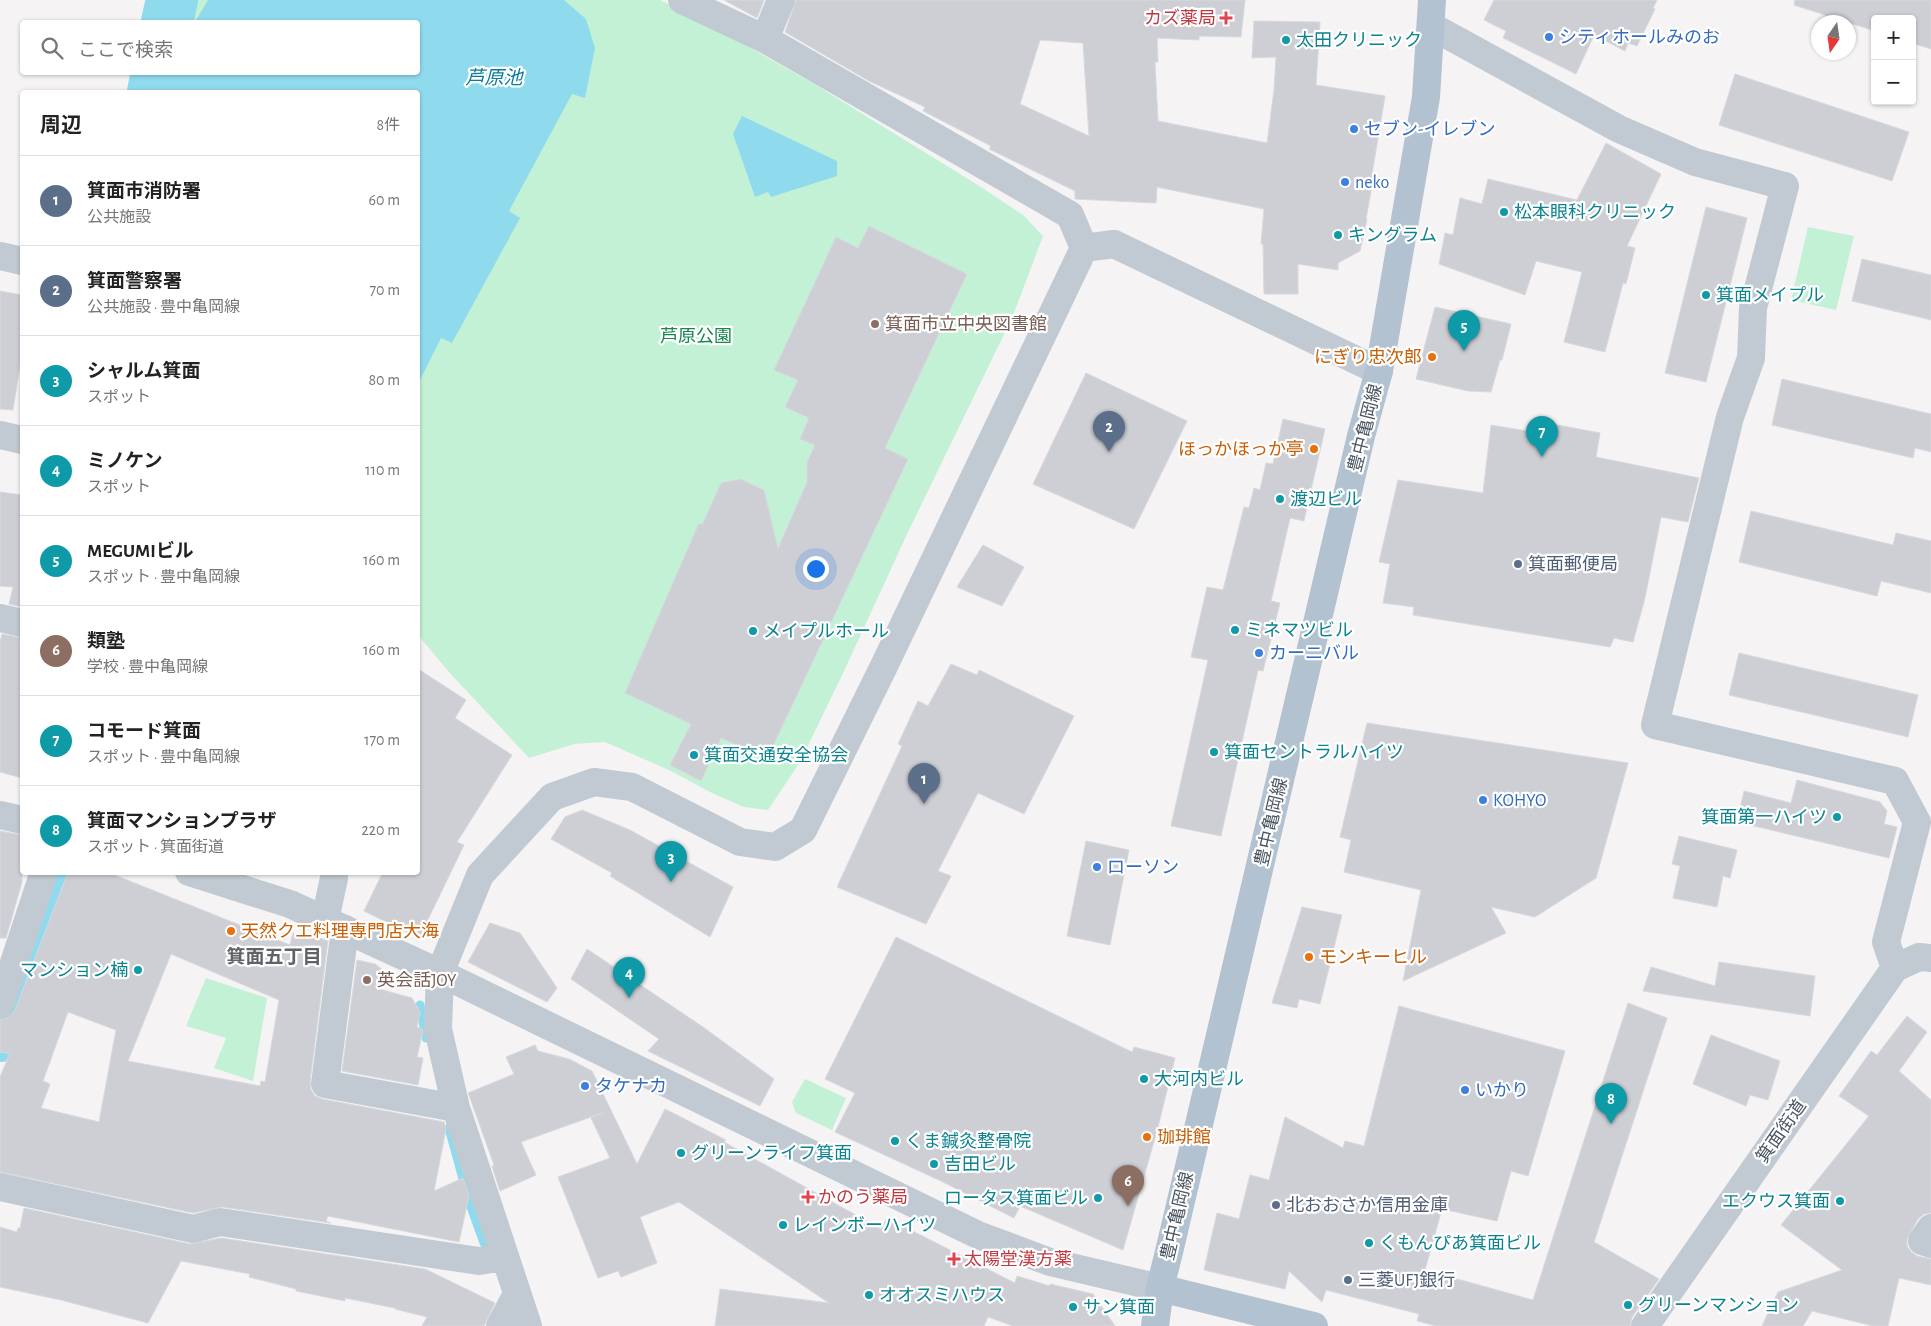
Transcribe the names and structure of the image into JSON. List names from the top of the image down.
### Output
{
  "streets": {
    "main road": ["豊中亀岡線"],
    "street": ["箕面街道"]
  },
  "districts": ["箕面五丁目"],
  "water": ["芦原池"],
  "parks": ["芦原公園"],
  "places": {
    "health": ["カズ薬局", "かのう薬局", "太陽堂漢方薬"],
    "other": [
      "シティホールみのお",
      "太田クリニック",
      "セブン-イレブン",
      "neko",
      "松本眼科クリニック",
      "キングラム",
      "箕面メイプル",
      "箕面市立中央図書館",
      "にぎり忠次郎",
      "ほっかほっか亭",
      "渡辺ビル",
      "箕面郵便局",
      "ミネマツビル",
      "メイプルホール",
      "カーニバル",
      "箕面セントラルハイツ",
      "箕面交通安全協会",
      "KOHYO",
      "箕面第一ハイツ",
      "ローソン",
      "天然クエ料理専門店大海",
      "モンキーヒル",
      "マンション楠",
      "英会話JOY",
      "大河内ビル",
      "タケナカ",
      "いかり",
      "珈琲館",
      "くま鍼灸整骨院",
      "グリーンライフ箕面",
      "吉田ビル",
      "ロータス箕面ビル",
      "エクウス箕面",
      "北おおさか信用金庫",
      "レインボーハイツ",
      "くもんぴあ箕面ビル",
      "三菱UFJ銀行",
      "オオスミハウス",
      "グリーンマンション",
      "サン箕面"
    ]
  },
  "north": "bottom",
  "page": {
    "map_buttons": ["+", "−"],
    "search": "ここで検索",
    "heading": ["周辺", "8件"],
    "list": [
      {
        "mark": "1",
        "name": "箕面市消防署",
        "note": "公共施設",
        "value": "60 m"
      },
      {
        "mark": "2",
        "name": "箕面警察署",
        "note": "公共施設 · 豊中亀岡線",
        "value": "70 m"
      },
      {
        "mark": "3",
        "name": "シャルム箕面",
        "note": "スポット",
        "value": "80 m"
      },
      {
        "mark": "4",
        "name": "ミノケン",
        "note": "スポット",
        "value": "110 m"
      },
      {
        "mark": "5",
        "name": "MEGUMIビル",
        "note": "スポット · 豊中亀岡線",
        "value": "160 m"
      },
      {
        "mark": "6",
        "name": "類塾",
        "note": "学校 · 豊中亀岡線",
        "value": "160 m"
      },
      {
        "mark": "7",
        "name": "コモード箕面",
        "note": "スポット · 豊中亀岡線",
        "value": "170 m"
      },
      {
        "mark": "8",
        "name": "箕面マンションプラザ",
        "note": "スポット · 箕面街道",
        "value": "220 m"
      }
    ],
    "pins": [
      "5",
      "2",
      "7",
      "1",
      "3",
      "4",
      "8",
      "6"
    ]
  }
}
